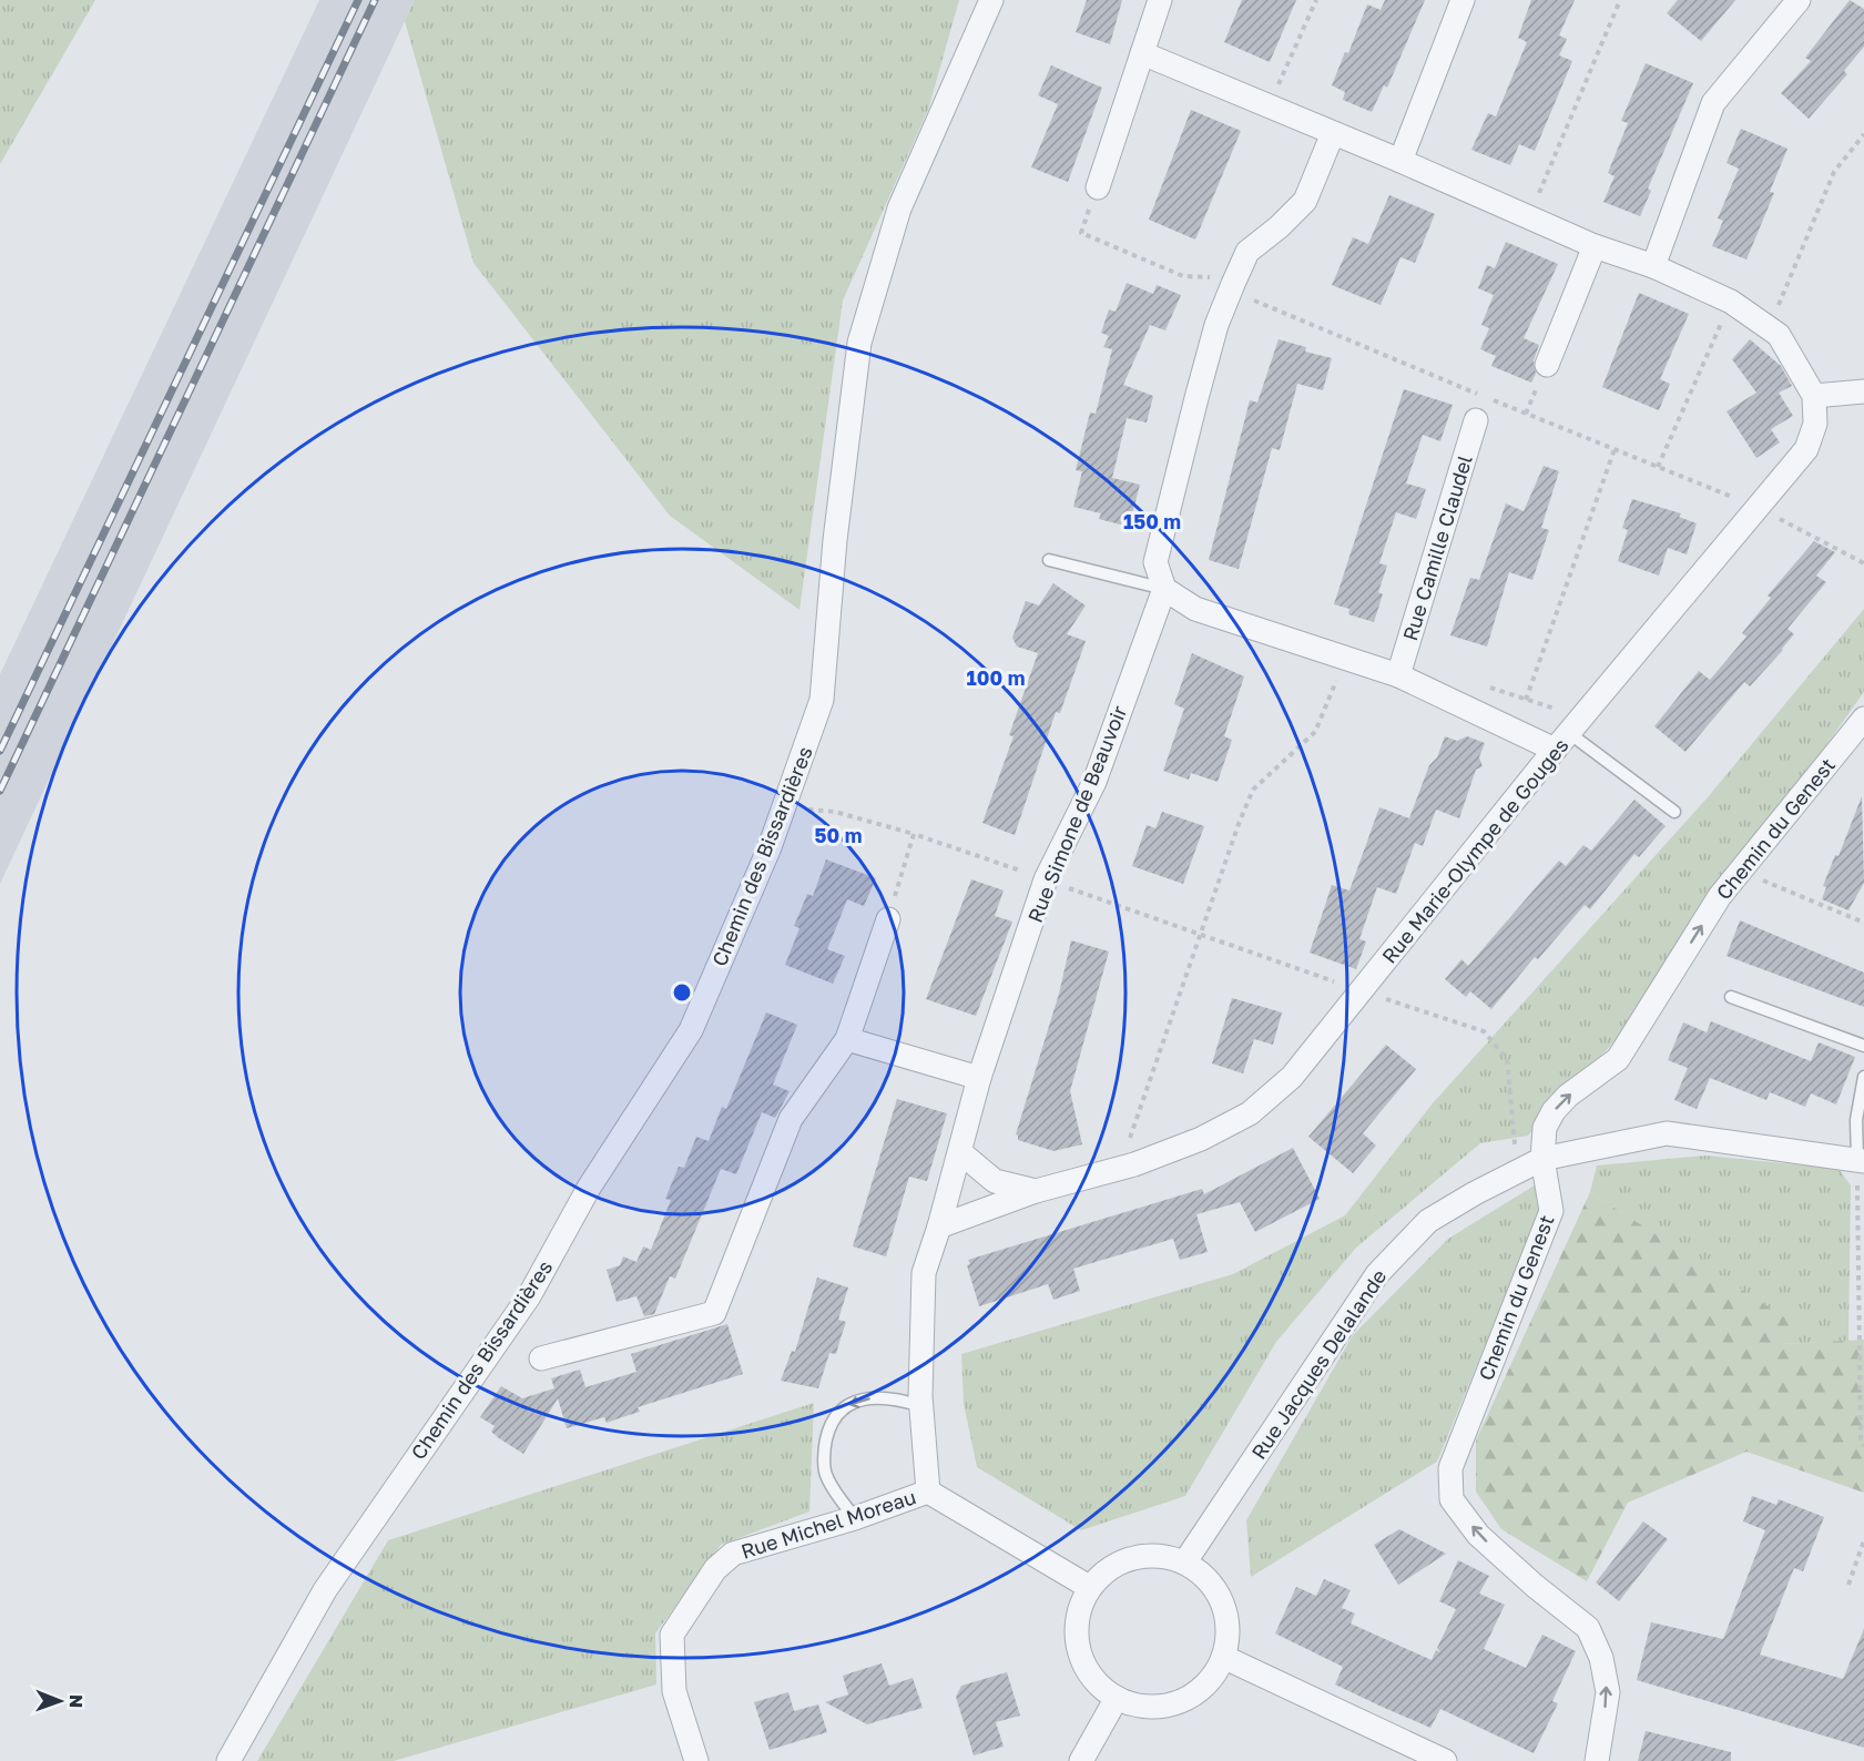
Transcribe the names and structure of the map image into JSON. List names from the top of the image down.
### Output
{
  "streets": {
    "street": [
      "Rue Camille Claudel",
      "Rue Simone de Beauvoir",
      "Chemin du Genest",
      "Rue Marie-Olympe de Gouges",
      "Chemin des Bissardières",
      "Rue Jacques Delalande",
      "Rue Michel Moreau"
    ]
  },
  "crossings": [
    ["Rue Simone de Beauvoir", "Rue Marie-Olympe de Gouges"],
    ["Rue Simone de Beauvoir", "Rue Michel Moreau"],
    ["Chemin du Genest", "Rue Jacques Delalande"],
    ["Rue Jacques Delalande", "Rue Michel Moreau"]
  ],
  "one_way": ["Chemin du Genest"],
  "north": "right",
  "rings": ["150 m", "100 m", "50 m"]
}
